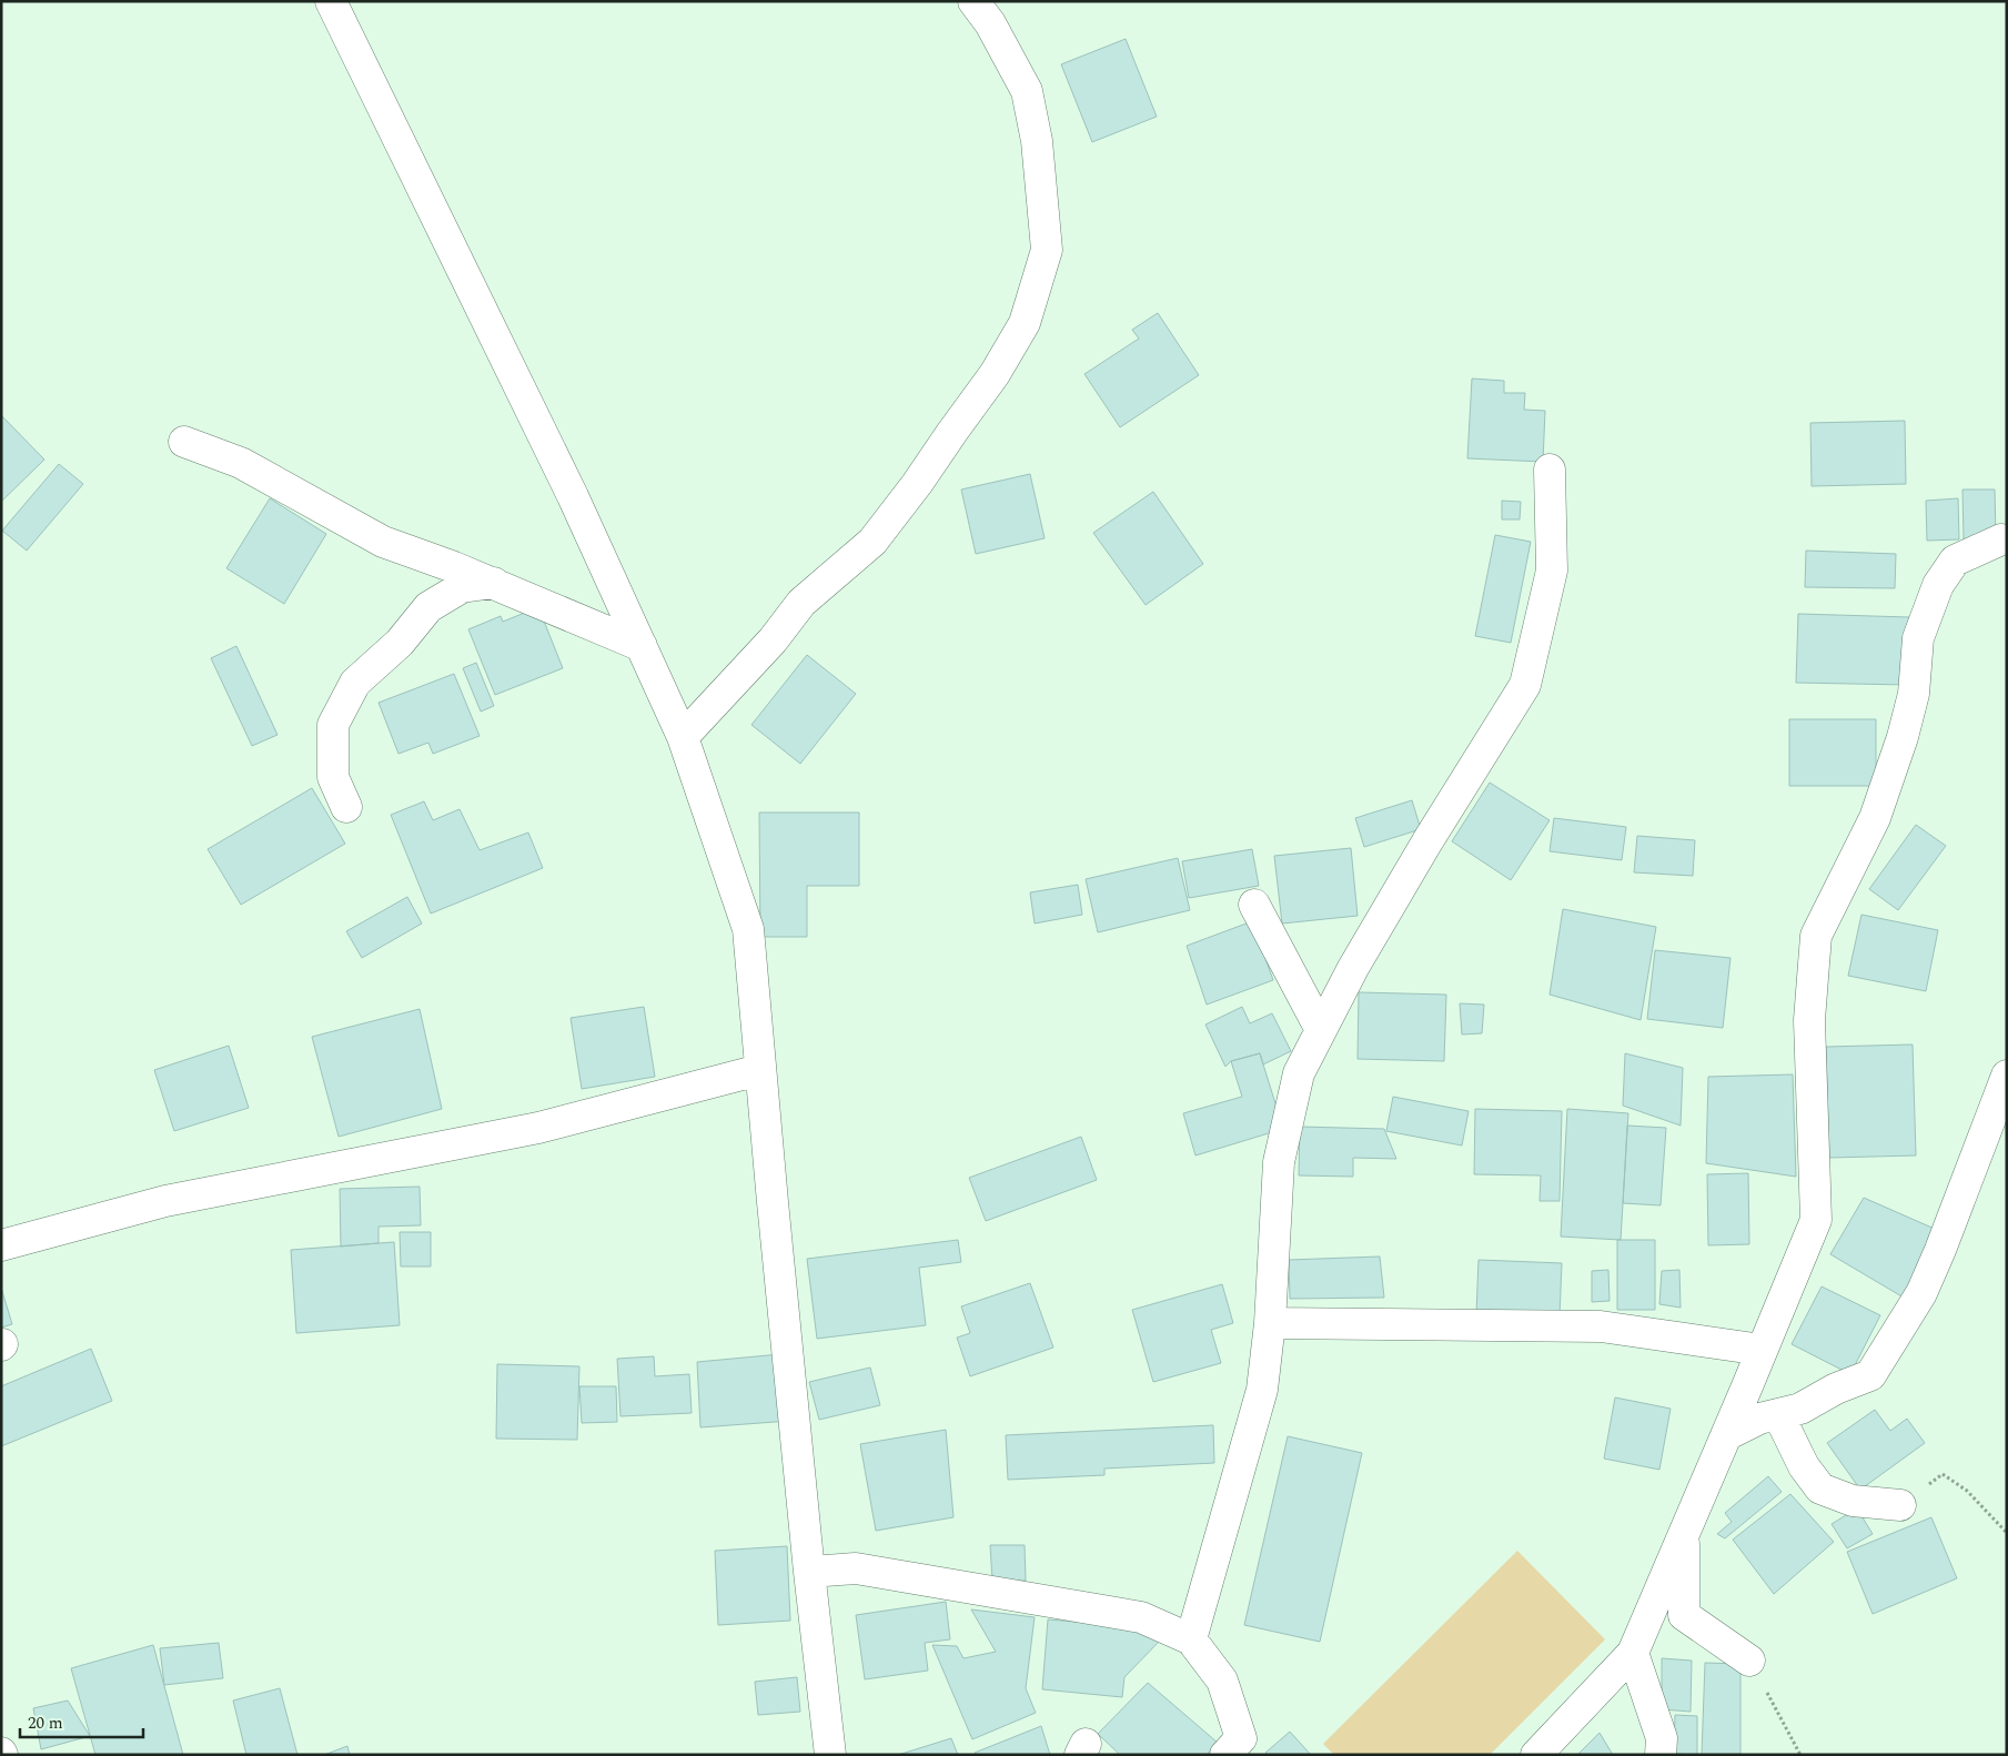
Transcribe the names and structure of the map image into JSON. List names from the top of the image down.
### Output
{
  "scale_bar": "20 m"
}
